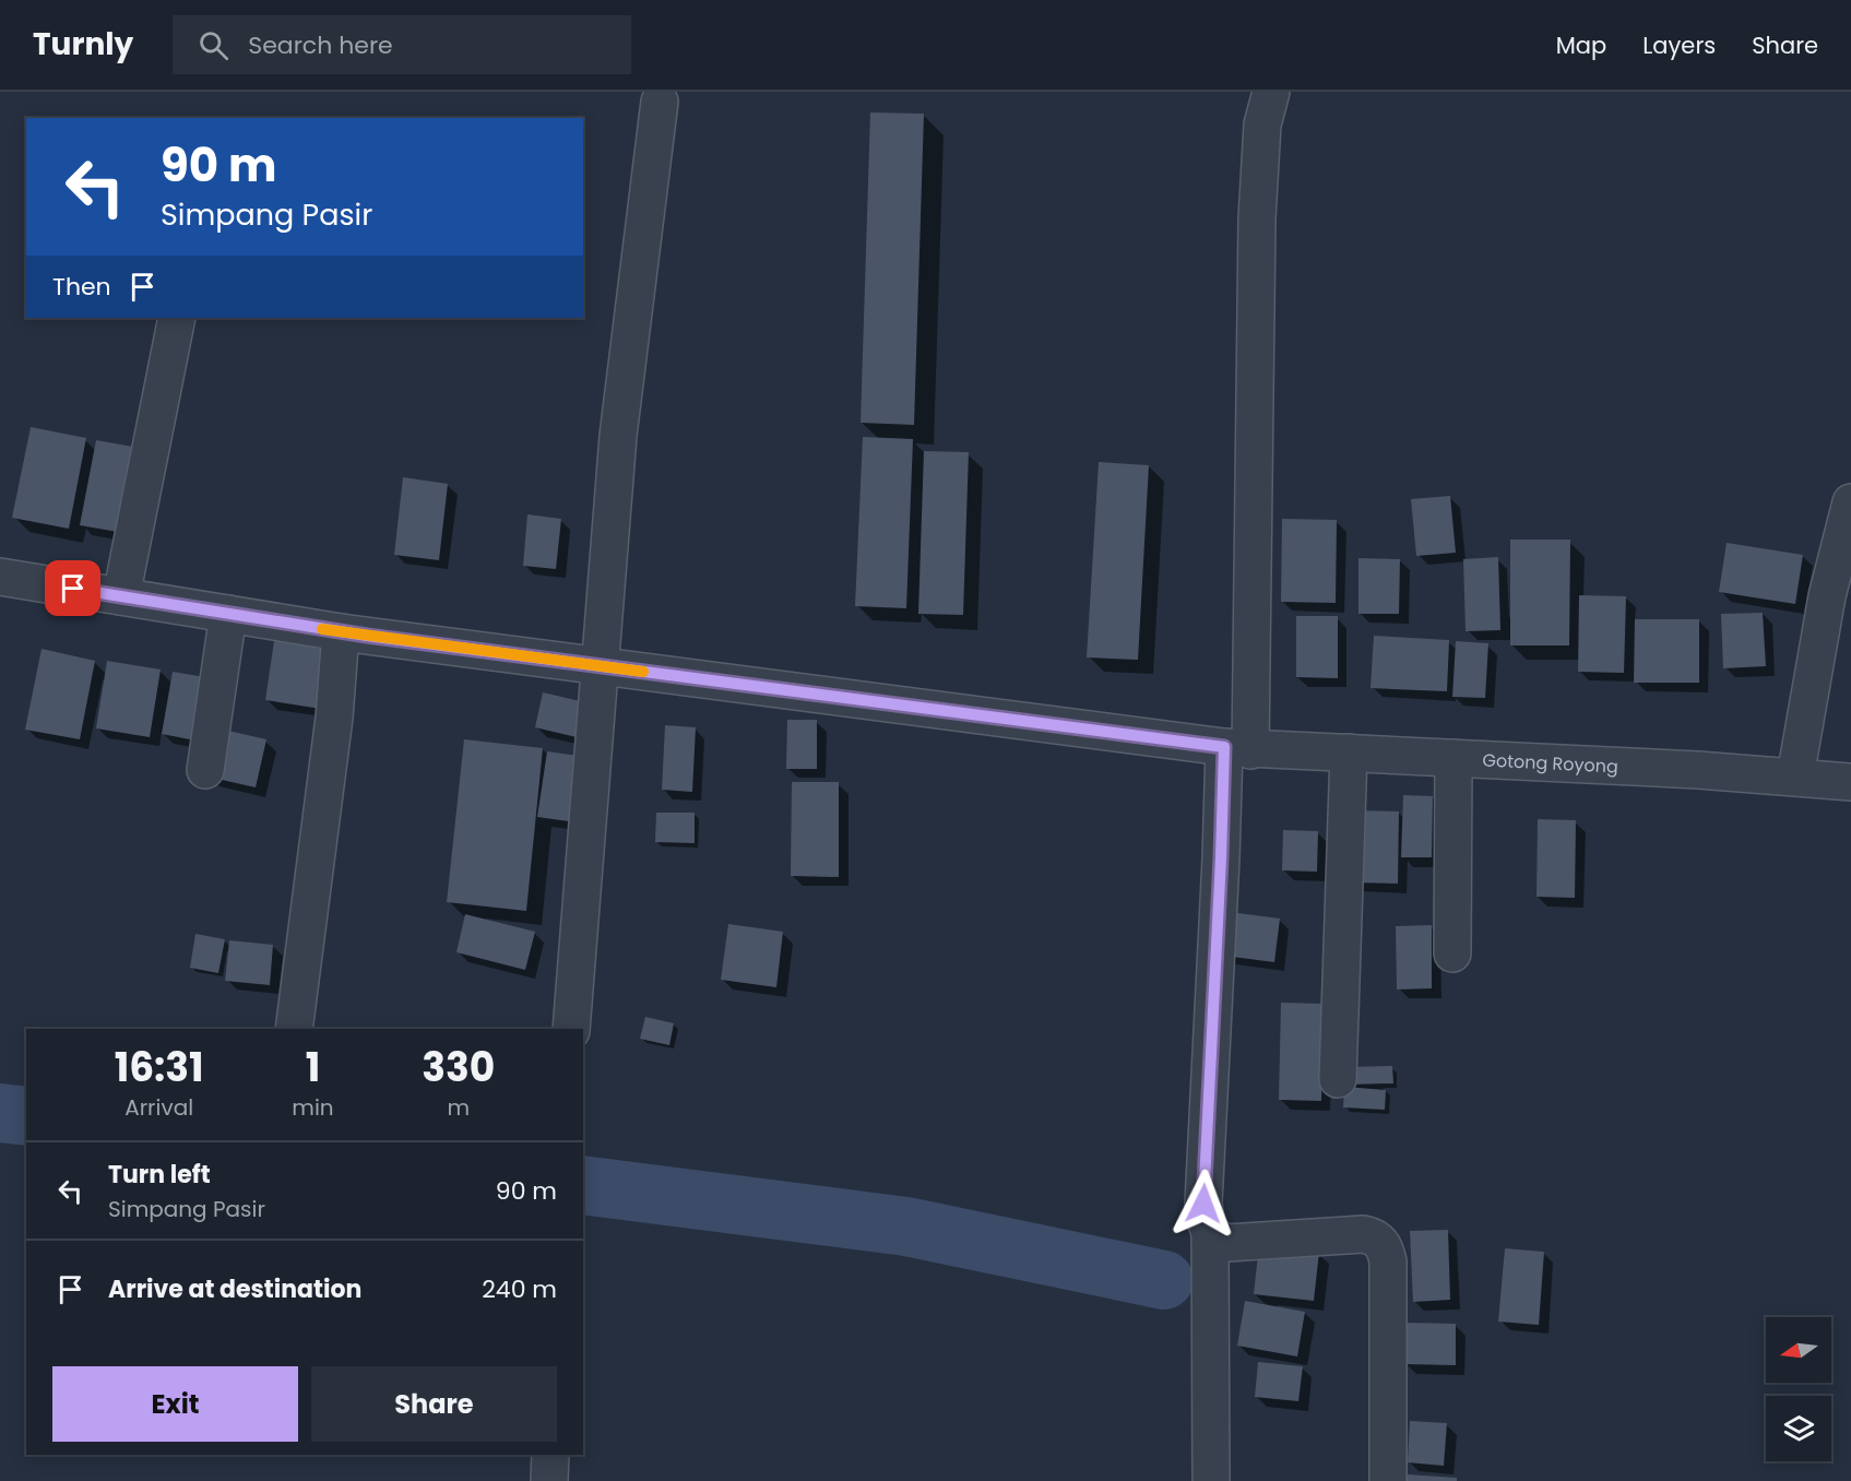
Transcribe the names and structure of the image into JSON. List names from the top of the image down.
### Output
{
  "streets": {
    "street": ["Gotong Royong"]
  },
  "north": "left",
  "page": {
    "header": "Turnly",
    "search": "Search here",
    "nav": ["Map", "Layers", "Share"],
    "turn": ["90 m", "Simpang Pasir"],
    "then": "Then",
    "eta": [
      "16:31",
      "Arrival",
      "1",
      "min",
      "330",
      "m"
    ],
    "list": [
      {
        "name": "Turn left",
        "note": "Simpang Pasir",
        "value": "90 m"
      },
      {
        "name": "Arrive at destination",
        "value": "240 m"
      }
    ],
    "buttons": ["Exit", "Share"]
  }
}
